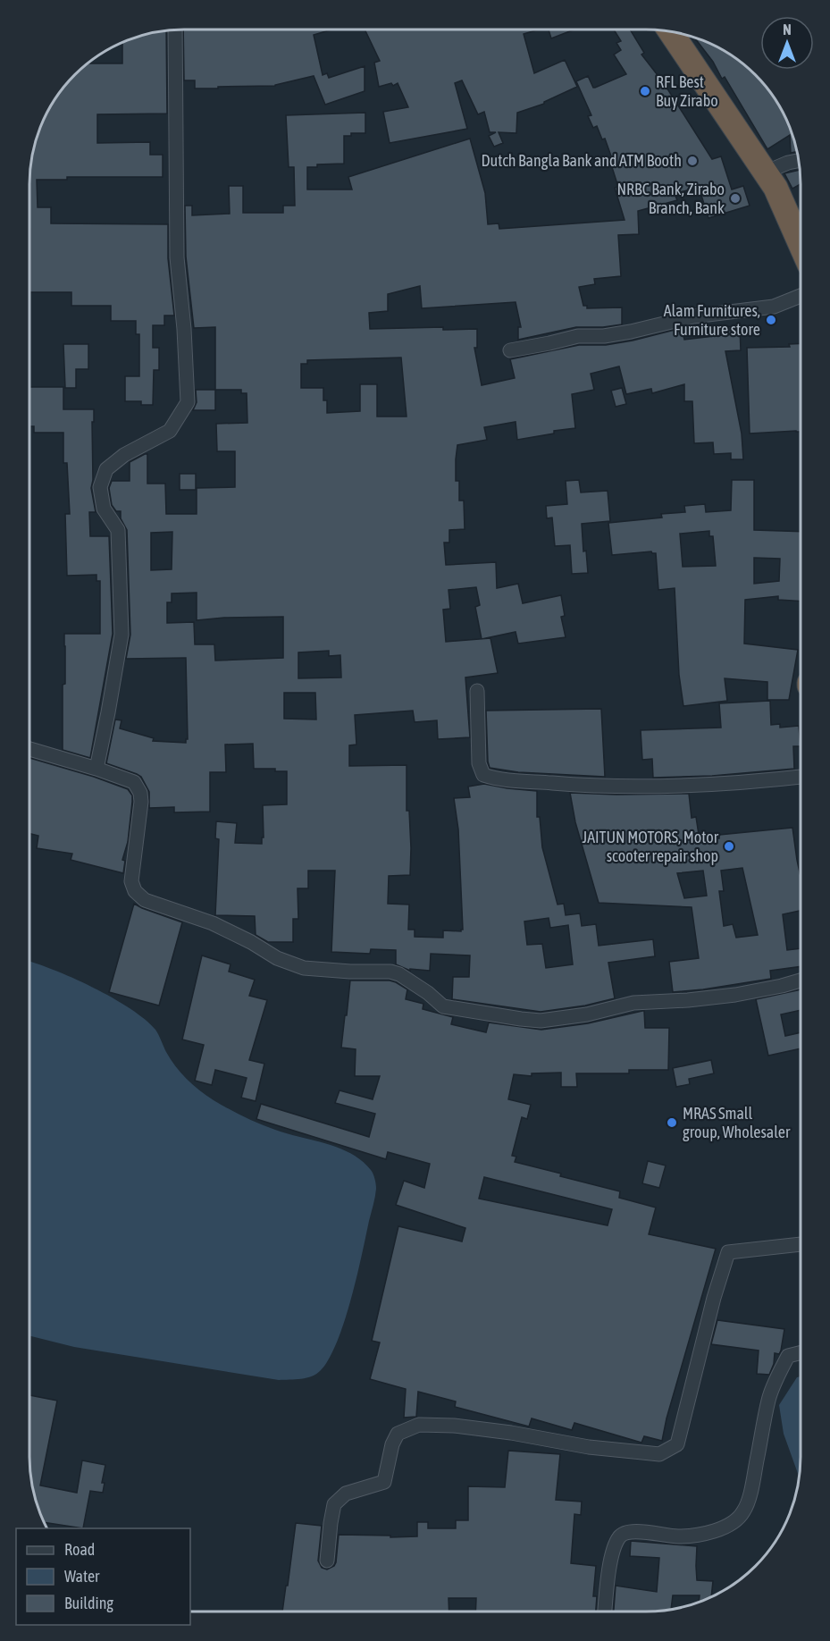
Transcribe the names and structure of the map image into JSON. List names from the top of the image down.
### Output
{
  "places": [
    "RFL Best Buy Zirabo",
    "Dutch Bangla Bank and ATM Booth",
    "NRBC Bank, Zirabo Branch, Bank",
    "Alam Furnitures, Furniture store",
    "JAITUN MOTORS, Motor scooter repair shop",
    "MRAS Small group, Wholesaler"
  ],
  "legend": ["Road", "Water", "Building"],
  "north": "top"
}
